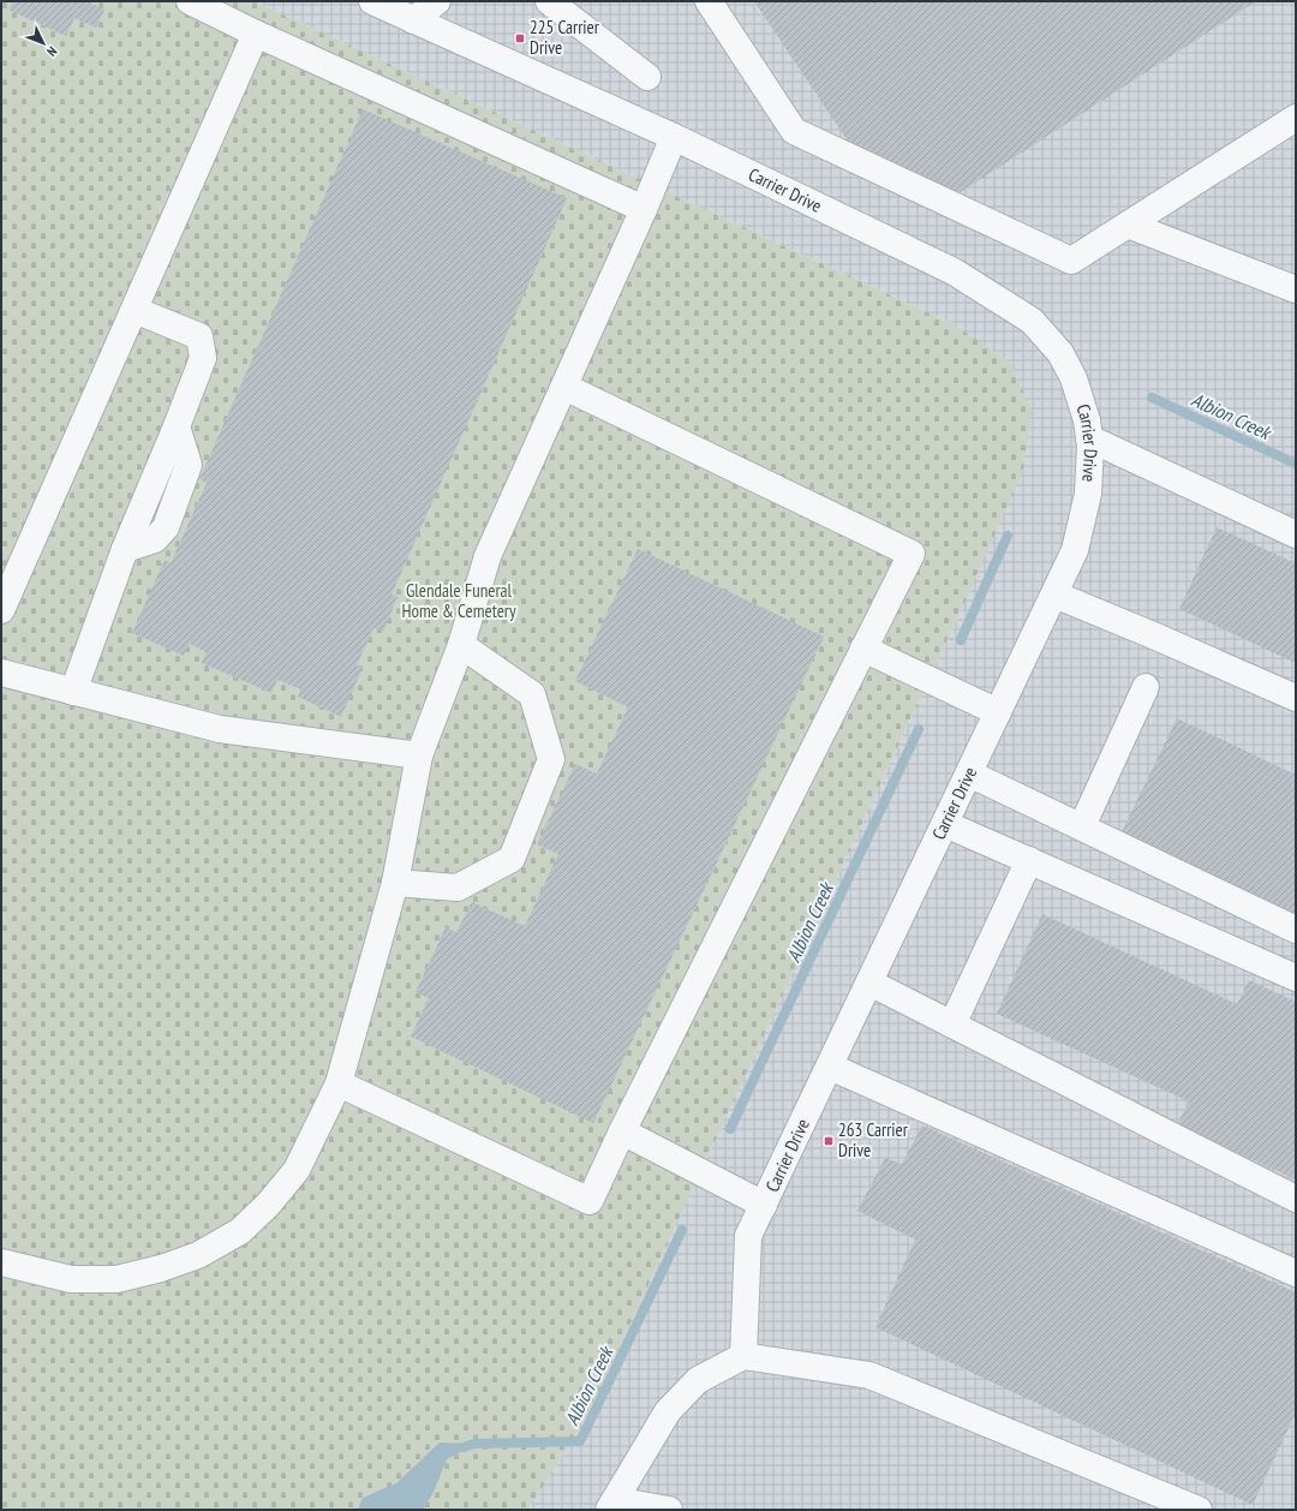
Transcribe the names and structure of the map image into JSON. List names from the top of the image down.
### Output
{
  "streets": {
    "street": ["Carrier Drive"]
  },
  "water": ["Albion Creek"],
  "parks": ["Glendale Funeral Home & Cemetery"],
  "places": {
    "transit": ["225 Carrier Drive", "263 Carrier Drive"]
  },
  "north": "bottom right"
}
